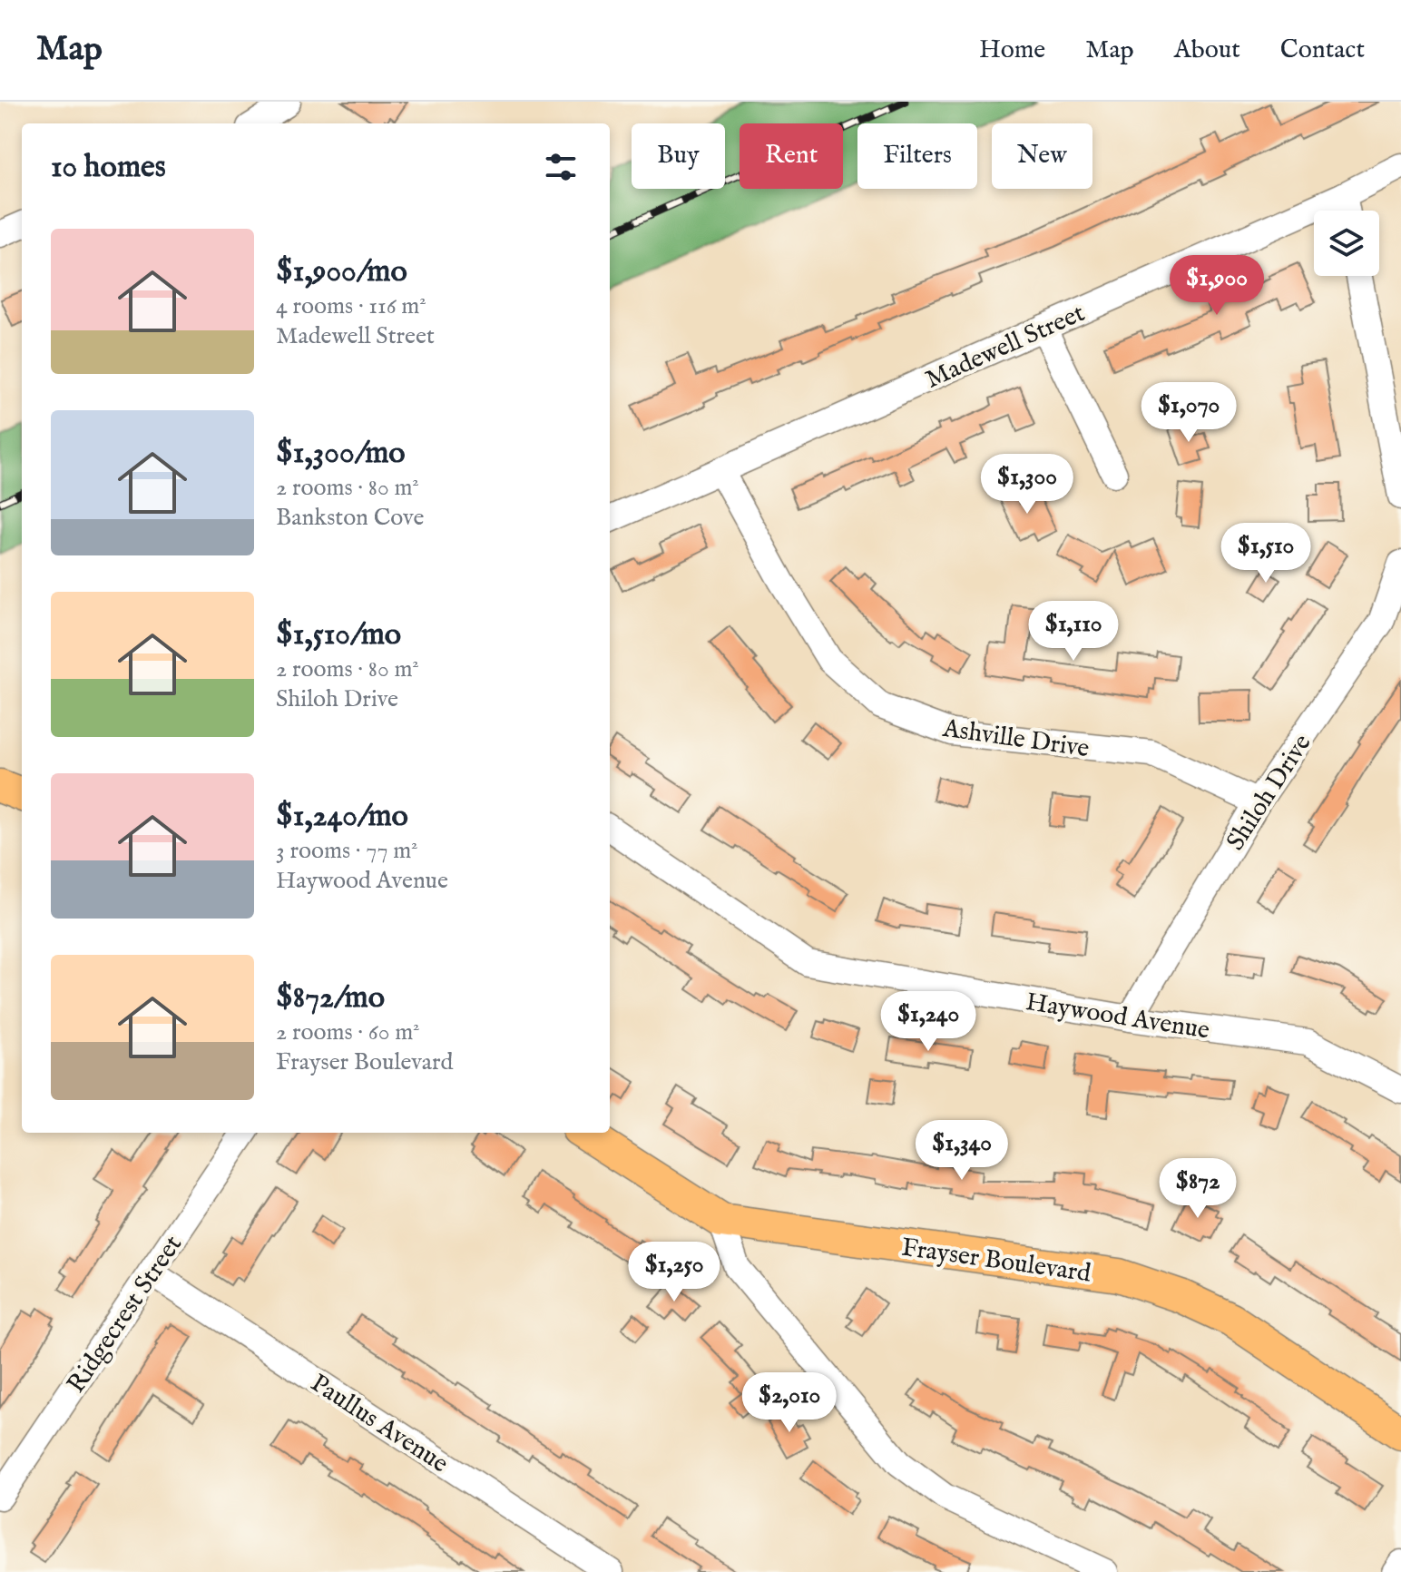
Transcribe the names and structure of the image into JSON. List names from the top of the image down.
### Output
{
  "streets": {
    "main road": ["Frayser Boulevard"],
    "street": [
      "Madewell Street",
      "Ashville Drive",
      "Shiloh Drive",
      "Haywood Avenue",
      "Ridgecrest Street",
      "Paullus Avenue"
    ]
  },
  "crossings": [
    ["Madewell Street", "Ashville Drive"],
    ["Ashville Drive", "Shiloh Drive"],
    ["Shiloh Drive", "Haywood Avenue"],
    ["Ridgecrest Street", "Paullus Avenue"]
  ],
  "page": {
    "header": "Map",
    "nav": [
      "Home",
      "Map",
      "About",
      "Contact"
    ],
    "chip": [
      "Buy",
      "Rent",
      "Filters",
      "New"
    ],
    "heading": "10 homes",
    "list": [
      {
        "name": "$1,900/mo",
        "note": "4 rooms · 116 m² · Madewell Street"
      },
      {
        "name": "$1,300/mo",
        "note": "2 rooms · 80 m² · Bankston Cove"
      },
      {
        "name": "$1,510/mo",
        "note": "2 rooms · 80 m² · Shiloh Drive"
      },
      {
        "name": "$1,240/mo",
        "note": "3 rooms · 77 m² · Haywood Avenue"
      },
      {
        "name": "$872/mo",
        "note": "2 rooms · 60 m² · Frayser Boulevard"
      }
    ],
    "price": [
      "$1,900",
      "$1,070",
      "$1,300",
      "$1,510",
      "$1,110",
      "$1,240",
      "$1,340",
      "$872",
      "$1,250",
      "$2,010"
    ]
  }
}
